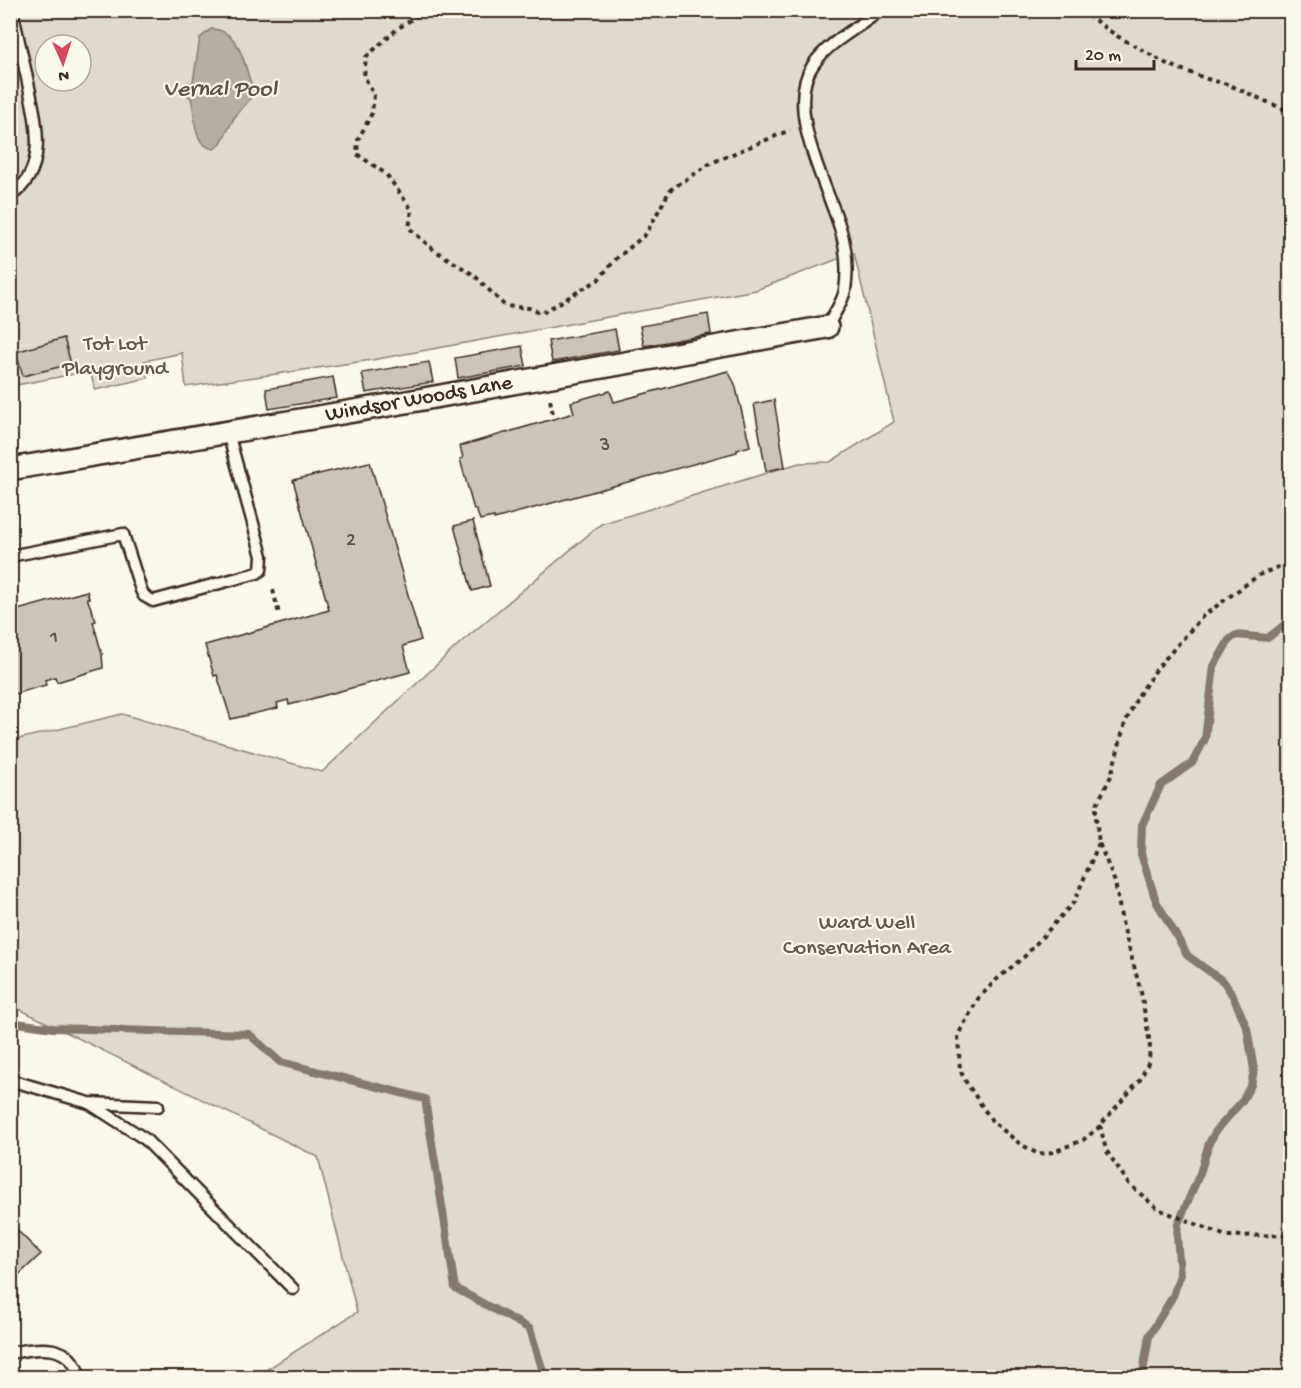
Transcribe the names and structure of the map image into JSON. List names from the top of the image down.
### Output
{
  "streets": {
    "street": ["Windsor Woods Lane"]
  },
  "water": ["Vernal Pool"],
  "parks": ["Tot Lot Playground", "Ward Well Conservation Area"],
  "house_numbers": ["3", "2", "1"],
  "scale_bar": "20 m",
  "north": "bottom"
}
